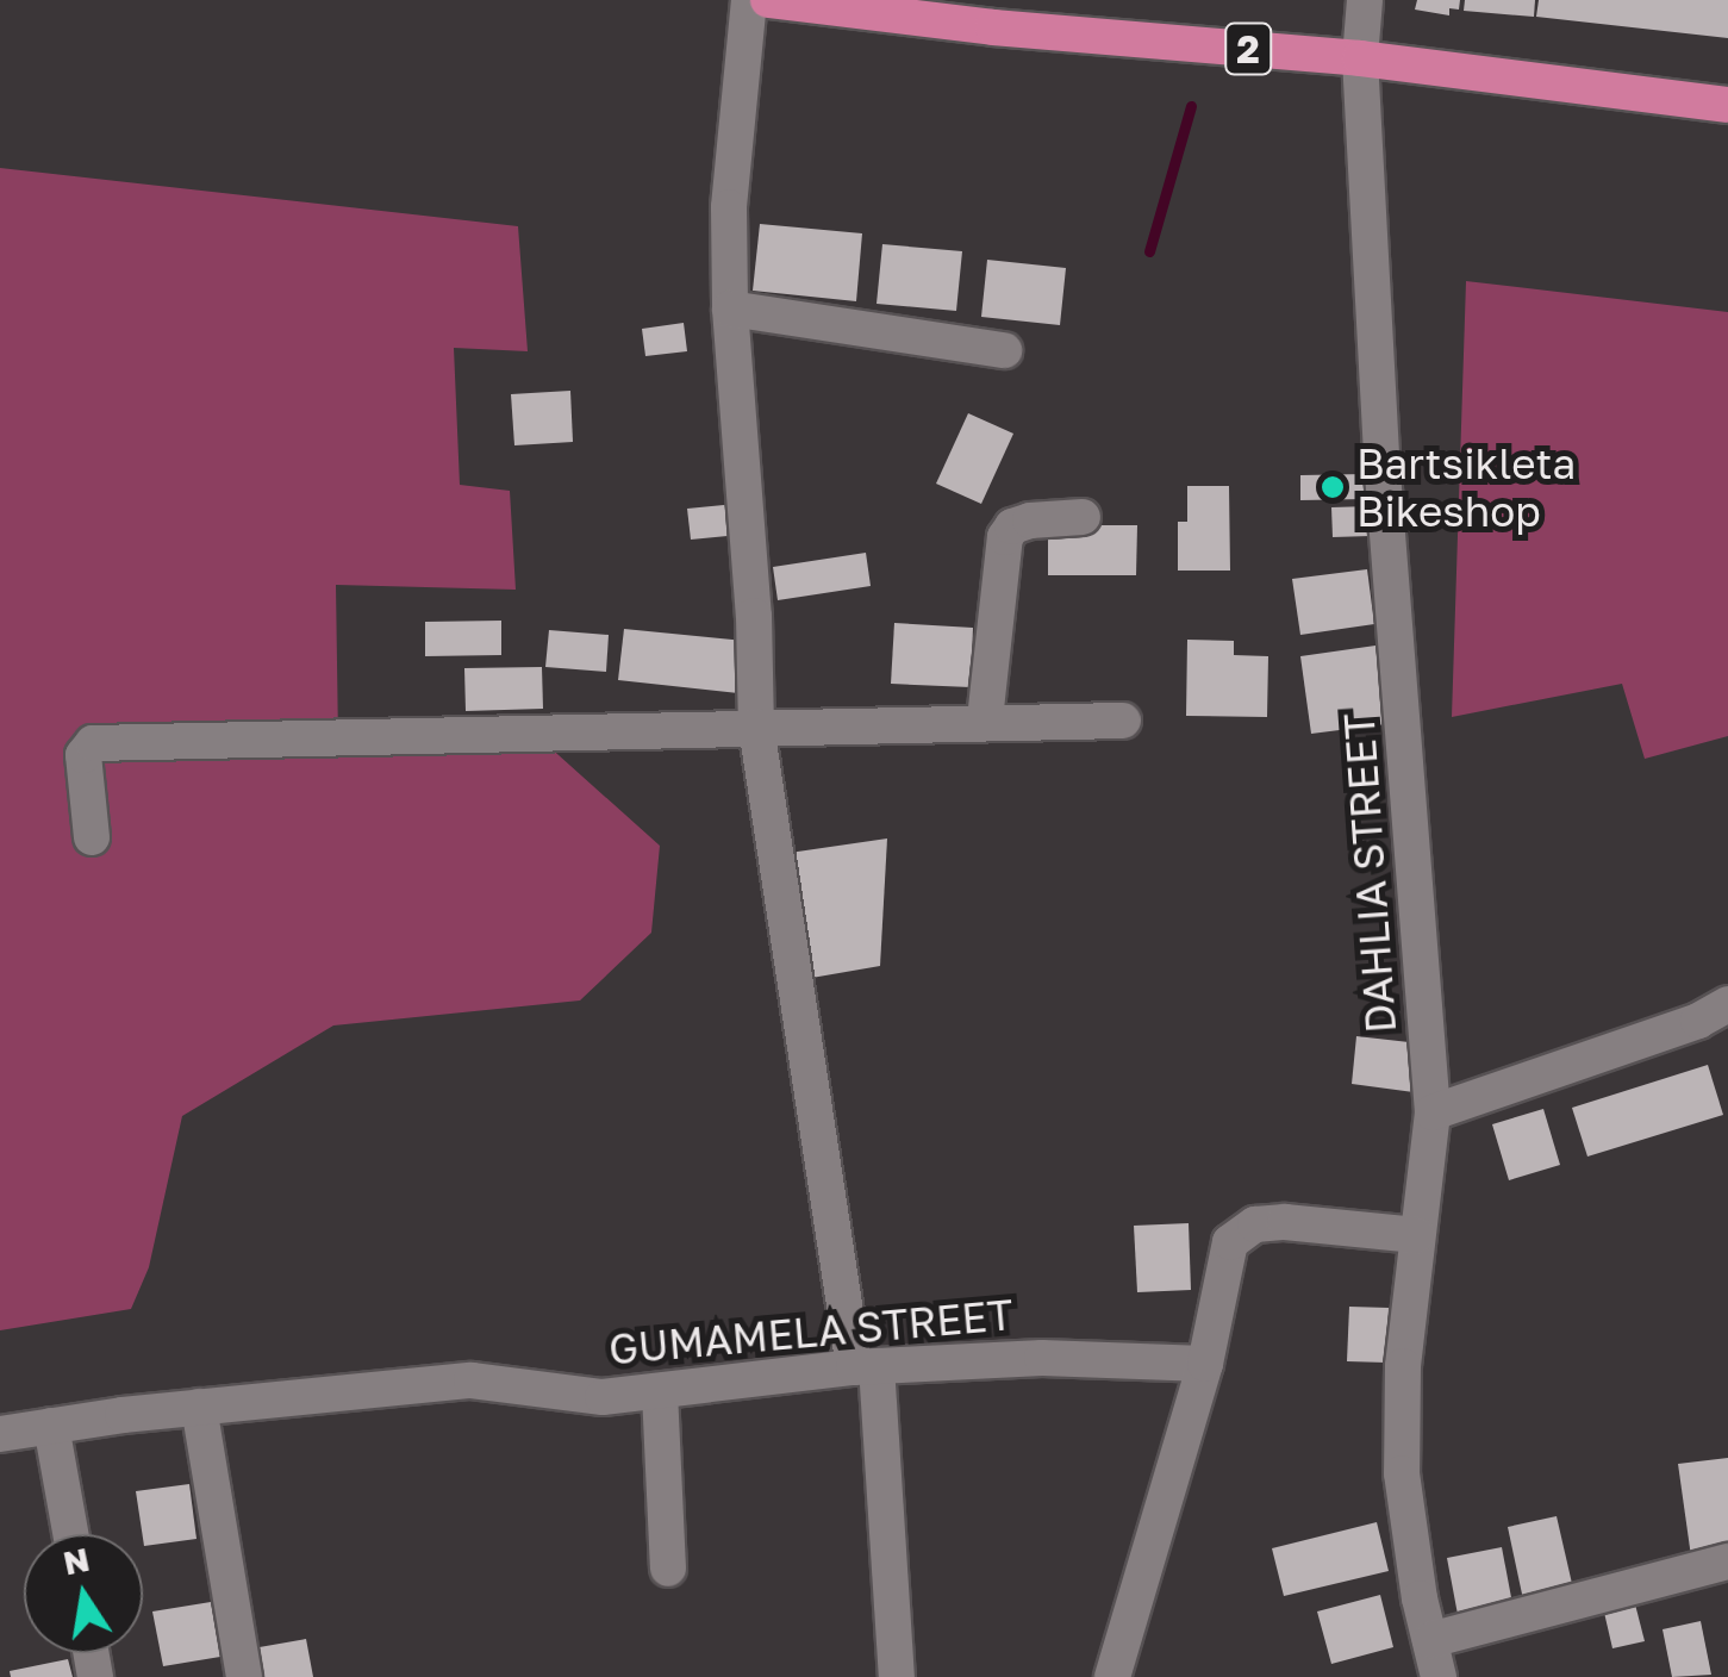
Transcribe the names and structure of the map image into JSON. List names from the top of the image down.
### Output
{
  "streets": {
    "highway": ["2"],
    "street": ["DAHLIA STREET", "GUMAMELA STREET"]
  },
  "crossings": [
    ["2", "DAHLIA STREET"]
  ],
  "places": ["Bartsikleta Bikeshop"],
  "north": "top"
}
